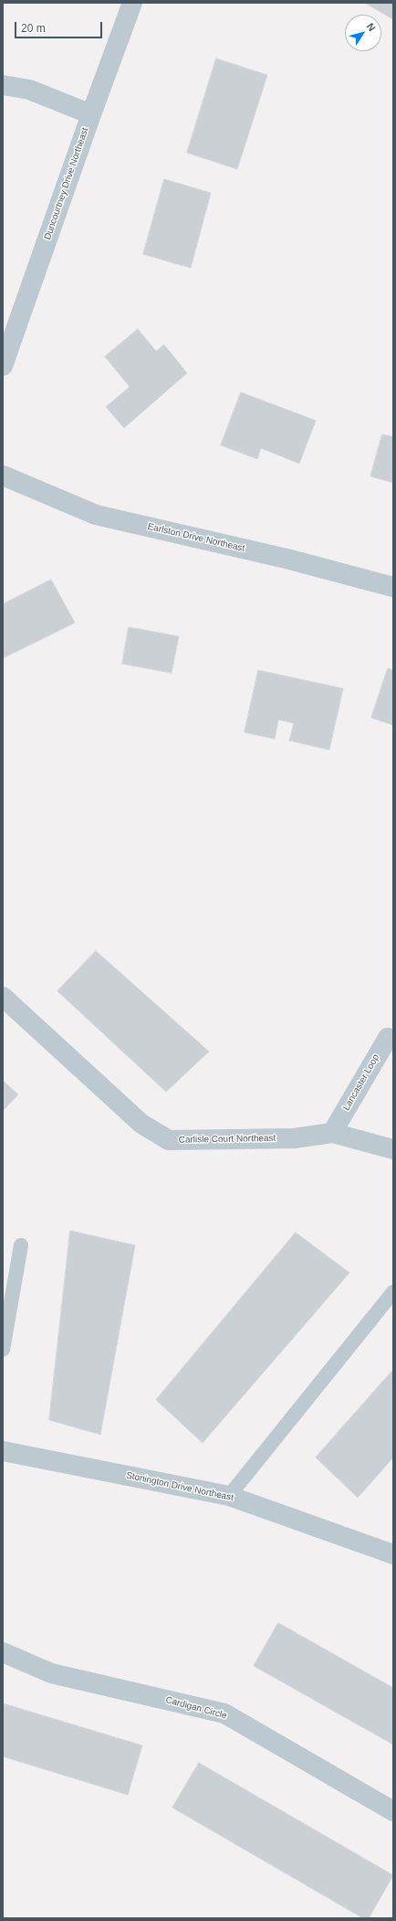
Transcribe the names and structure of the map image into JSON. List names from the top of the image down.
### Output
{
  "streets": {
    "street": [
      "Duncourtney Drive Northeast",
      "Earlston Drive Northeast",
      "Lancaster Loop",
      "Carlisle Court Northeast",
      "Stonington Drive Northeast",
      "Cardigan Circle"
    ]
  },
  "crossings": [
    ["Lancaster Loop", "Carlisle Court Northeast"]
  ],
  "scale_bar": "20 m",
  "north": "top right"
}
